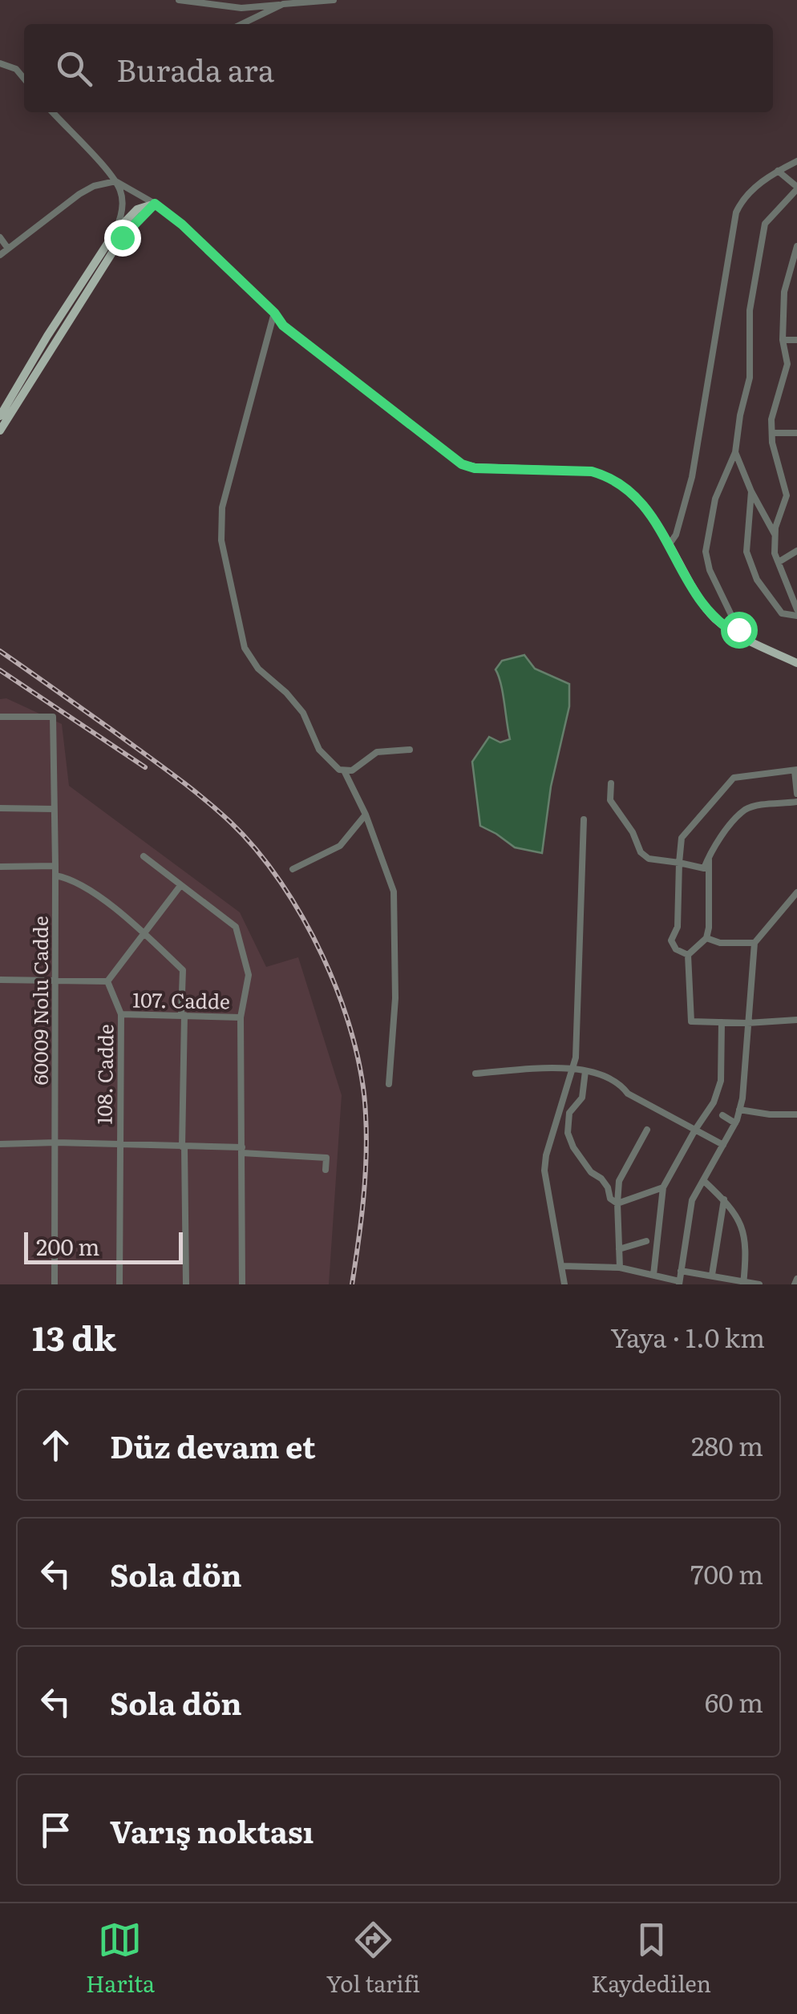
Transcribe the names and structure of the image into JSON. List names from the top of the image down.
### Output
{
  "streets": {
    "street": ["107. Cadde", "60009 Nolu Cadde", "108. Cadde"]
  },
  "crossings": [
    ["107. Cadde", "108. Cadde"]
  ],
  "scale_bar": "200 m",
  "page": {
    "search": "Burada ara",
    "scale": "200 m",
    "heading": ["13 dk", "Yaya · 1.0 km"],
    "list": [
      ["Düz devam et", "280 m"],
      ["Sola dön", "700 m"],
      ["Sola dön", "60 m"],
      "Varış noktası"
    ],
    "nav": ["Harita", "Yol tarifi", "Kaydedilen"]
  }
}
